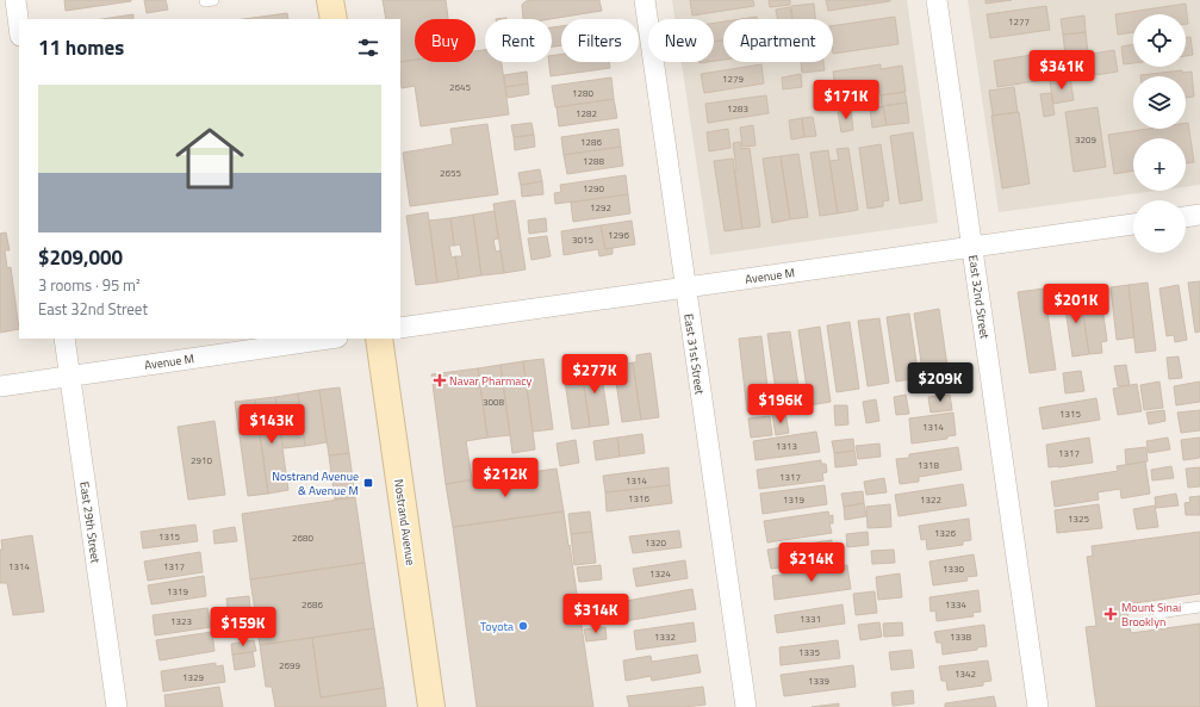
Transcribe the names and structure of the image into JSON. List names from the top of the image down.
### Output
{
  "streets": {
    "main road": ["Nostrand Avenue"],
    "street": [
      "Avenue M",
      "East 32nd Street",
      "East 31st Street",
      "East 29th Street"
    ]
  },
  "crossings": [
    ["Avenue M", "East 32nd Street"],
    ["Avenue M", "East 31st Street"],
    ["Avenue M", "East 29th Street"]
  ],
  "places": {
    "health": ["Navar Pharmacy", "Mount Sinai Brooklyn"],
    "transit": ["Nostrand Avenue & Avenue M"],
    "other": ["Toyota"]
  },
  "house_numbers": [
    "1277",
    "1279",
    "2645",
    "1280",
    "1283",
    "1282",
    "3209",
    "1286",
    "1288",
    "2655",
    "1290",
    "1292",
    "1296",
    "3015",
    "3008",
    "1315",
    "1314",
    "1313",
    "1317",
    "2910",
    "1318",
    "1317",
    "1314",
    "1316",
    "1319",
    "1322",
    "1325",
    "1326",
    "1315",
    "2680",
    "1320",
    "1314",
    "1317",
    "1330",
    "1324",
    "1319",
    "2686",
    "1334",
    "1331",
    "1323",
    "1332",
    "1338",
    "1335",
    "2699",
    "1342",
    "1329",
    "1339"
  ],
  "page": {
    "map_buttons": ["+", "−"],
    "chip": [
      "Buy",
      "Rent",
      "Filters",
      "New",
      "Apartment"
    ],
    "heading": "11 homes",
    "price": [
      "$341K",
      "$171K",
      "$201K",
      "$277K",
      "$209K",
      "$196K",
      "$143K",
      "$212K",
      "$214K",
      "$314K",
      "$159K"
    ],
    "list": [
      {
        "name": "$209,000",
        "note": "3 rooms · 95 m² · East 32nd Street"
      }
    ]
  }
}
